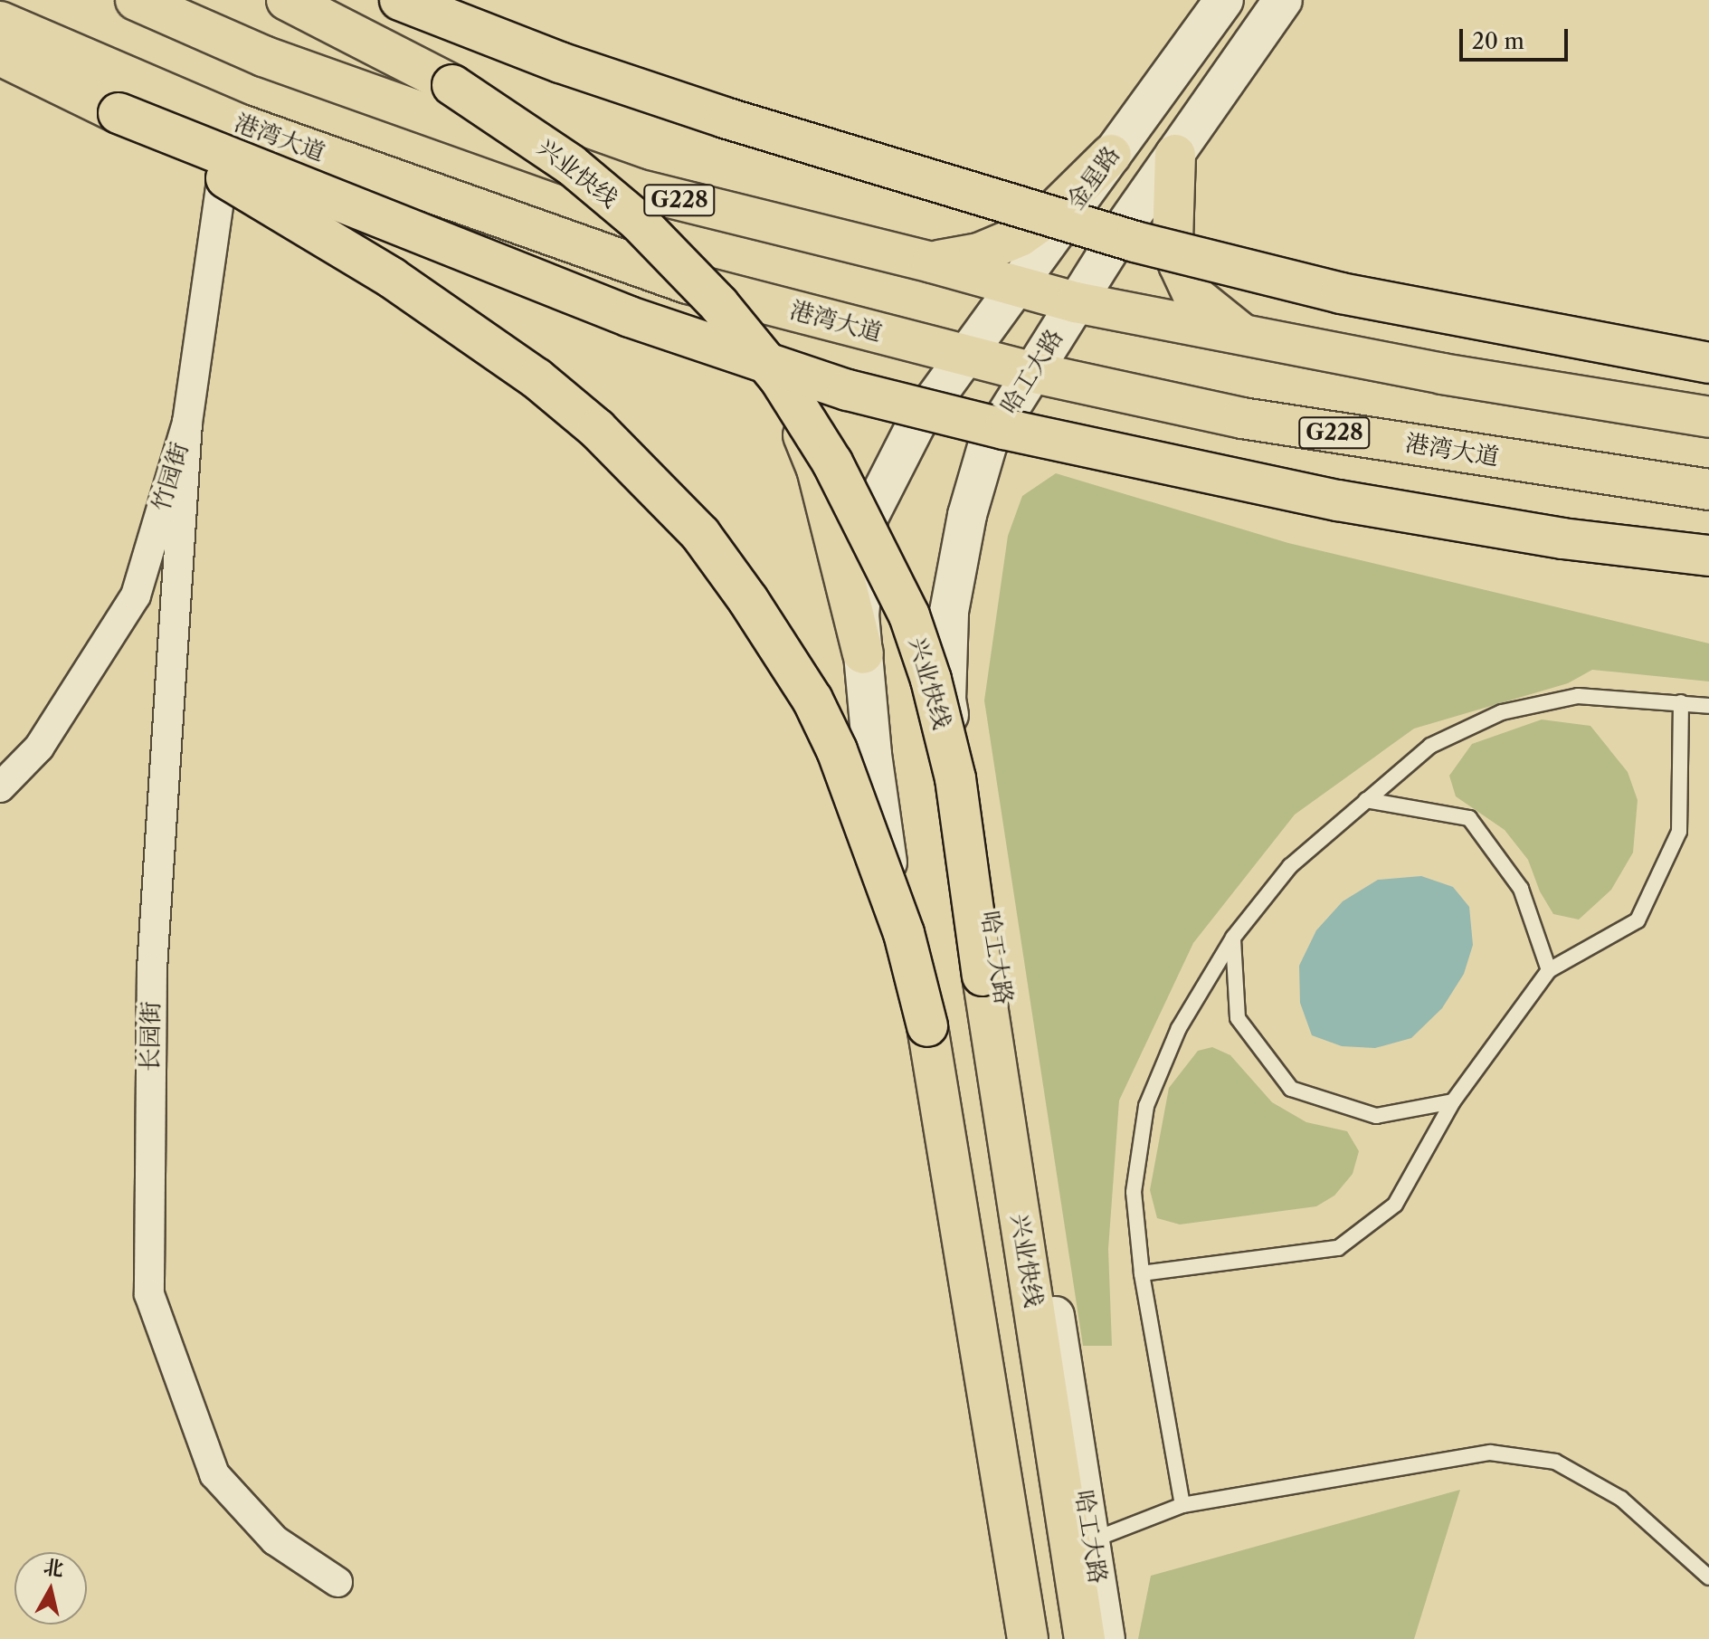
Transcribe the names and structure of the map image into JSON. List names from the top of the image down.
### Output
{
  "streets": {
    "highway": ["港湾大道", "兴业快线", "G228"],
    "street": [
      "金星路",
      "哈工大路",
      "竹园街",
      "长园街"
    ]
  },
  "crossings": [
    ["港湾大道", "金星路"],
    ["港湾大道", "哈工大路"],
    ["港湾大道", "竹园街"],
    ["金星路", "G228"],
    ["G228", "哈工大路"],
    ["竹园街", "长园街"]
  ],
  "scale_bar": "20 m",
  "north": "top"
}
